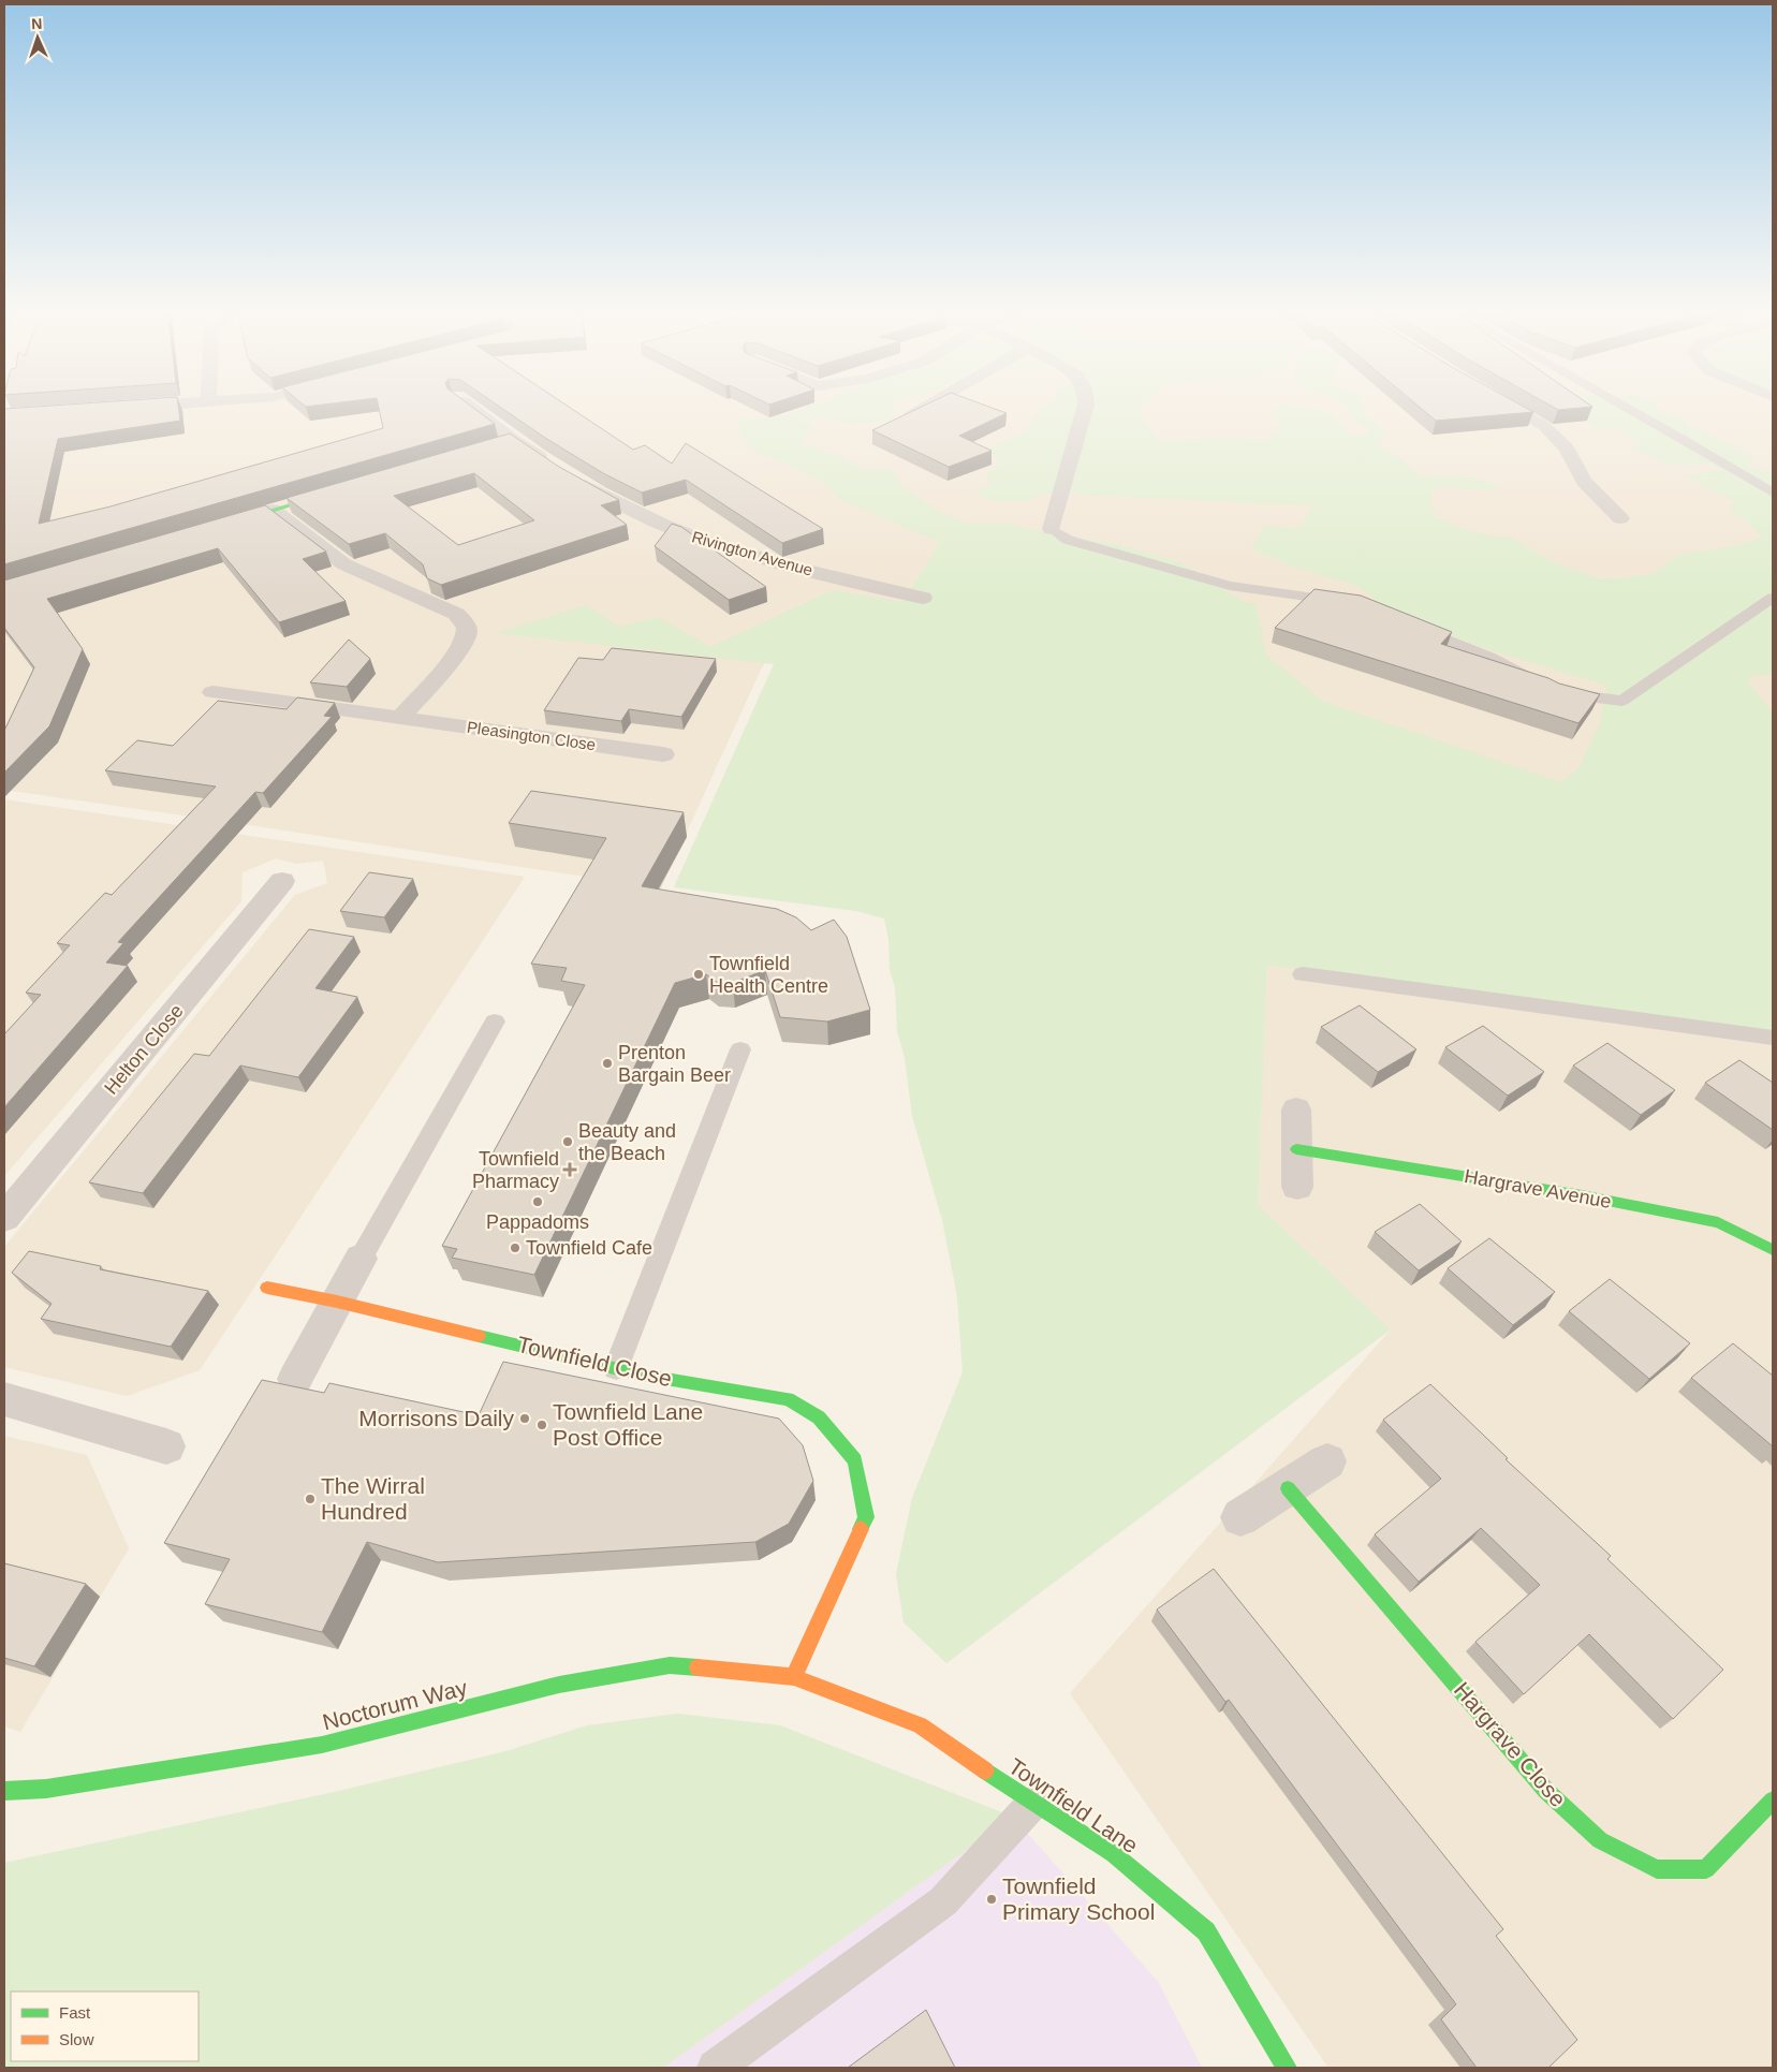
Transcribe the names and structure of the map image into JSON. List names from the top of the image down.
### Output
{
  "streets": {
    "street": [
      "Rivington Avenue",
      "Pleasington Close",
      "Helton Close",
      "Hargrave Avenue",
      "Townfield Close",
      "Noctorum Way",
      "Hargrave Close",
      "Townfield Lane"
    ]
  },
  "crossings": [
    ["Townfield Close", "Noctorum Way"],
    ["Townfield Close", "Townfield Lane"],
    ["Noctorum Way", "Townfield Lane"]
  ],
  "places": {
    "other": [
      "Townfield Health Centre",
      "Prenton Bargain Beer",
      "Beauty and the Beach",
      "Pappadoms",
      "Townfield Cafe",
      "Morrisons Daily",
      "Townfield Lane Post Office",
      "The Wirral Hundred",
      "Townfield Primary School"
    ],
    "health": ["Townfield Pharmacy"]
  },
  "legend": ["Fast", "Slow"],
  "north": "top"
}
